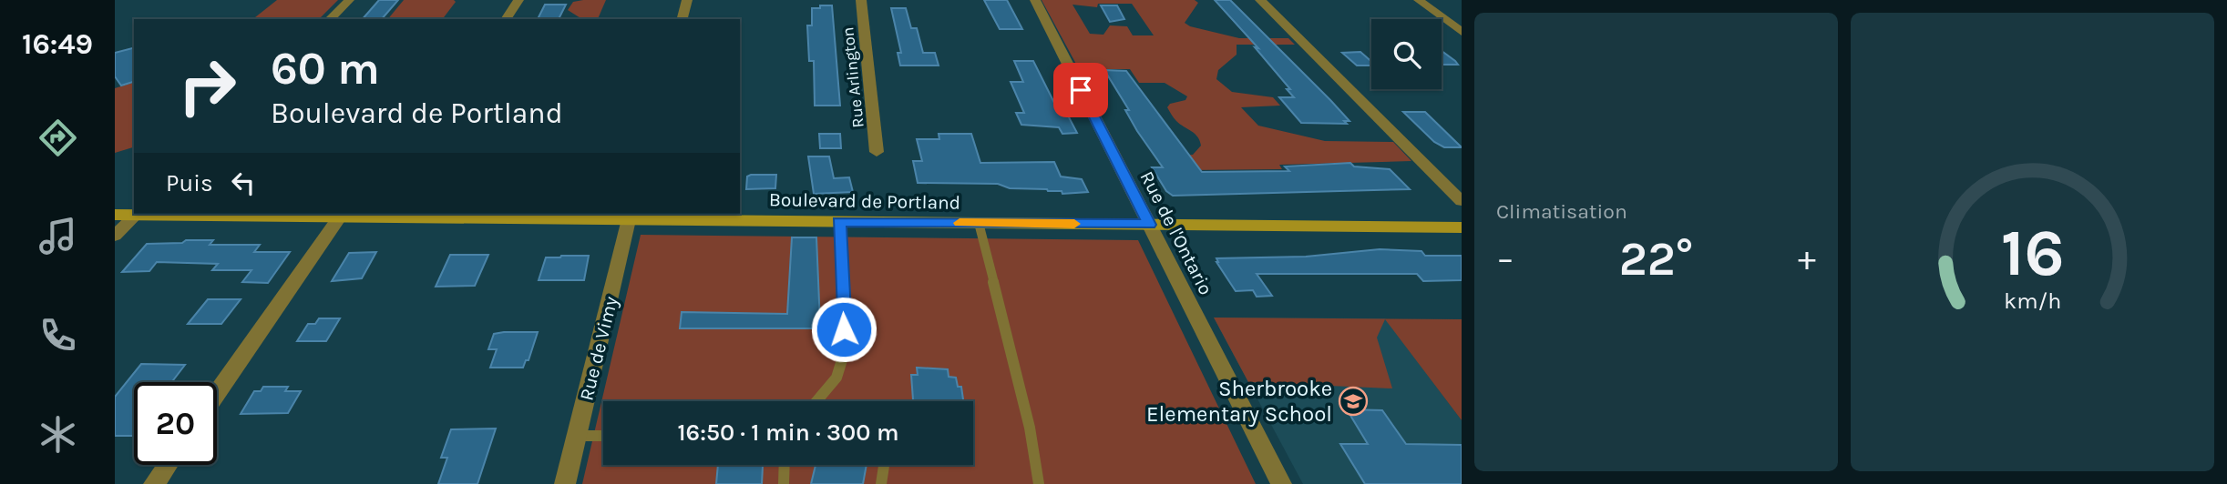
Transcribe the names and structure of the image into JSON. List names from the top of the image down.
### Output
{
  "streets": {
    "main road": ["Boulevard de Portland"],
    "street": ["Rue Arlington", "Rue de l'Ontario", "Rue de Vimy"]
  },
  "crossings": [
    ["Boulevard de Portland", "Rue de l'Ontario"],
    ["Boulevard de Portland", "Rue de Vimy"]
  ],
  "places": {
    "school or university": ["Sherbrooke Elementary School"]
  },
  "page": {
    "tabs": "16:49",
    "tile": "Climatisation",
    "turn": ["60 m", "Boulevard de Portland"],
    "then": "Puis",
    "heat": ["−", "22°", "+"],
    "limit": "20",
    "trip": "16:50 · 1 min · 300 m",
    "gauge": ["16", "km/h"]
  }
}
